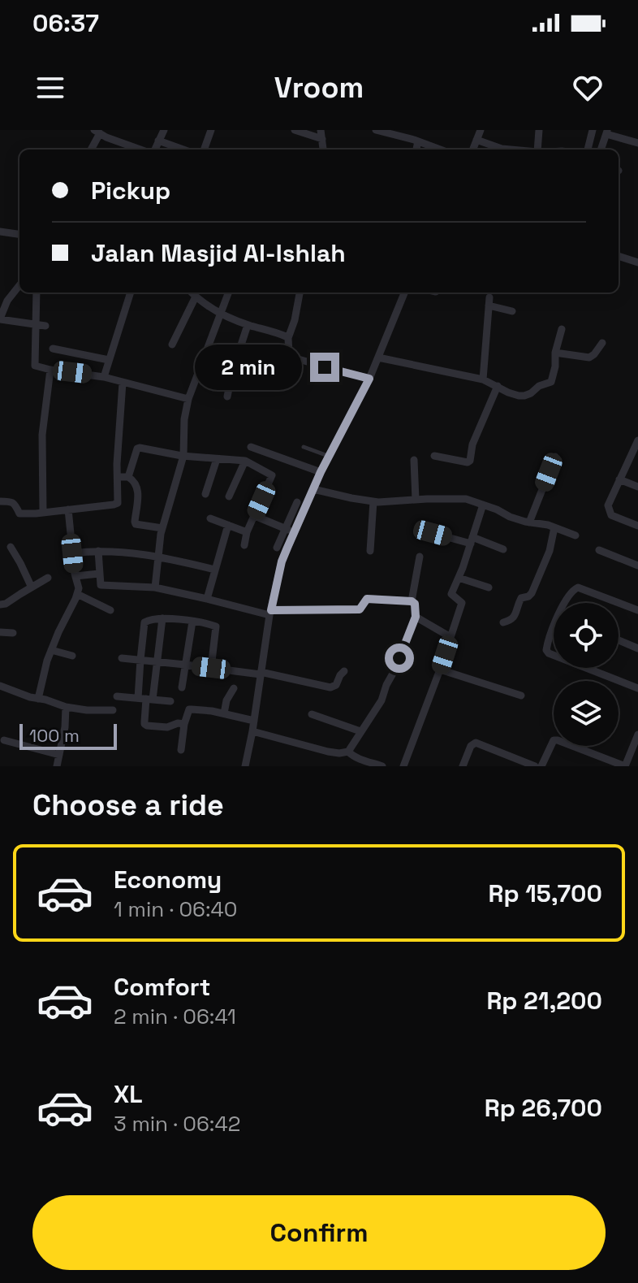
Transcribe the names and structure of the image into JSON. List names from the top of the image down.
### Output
{
  "scale_bar": "100 m",
  "page": {
    "status": "06:37",
    "header": "Vroom",
    "banner": ["Pickup", "Jalan Masjid Al-Ishlah"],
    "bubble": "2 min",
    "scale": "100 m",
    "heading": "Choose a ride",
    "list": [
      {
        "name": "Economy",
        "note": "1 min · 06:40",
        "value": "Rp 15,700"
      },
      {
        "name": "Comfort",
        "note": "2 min · 06:41",
        "value": "Rp 21,200"
      },
      {
        "name": "XL",
        "note": "3 min · 06:42",
        "value": "Rp 26,700"
      }
    ],
    "buttons": "Confirm"
  }
}
